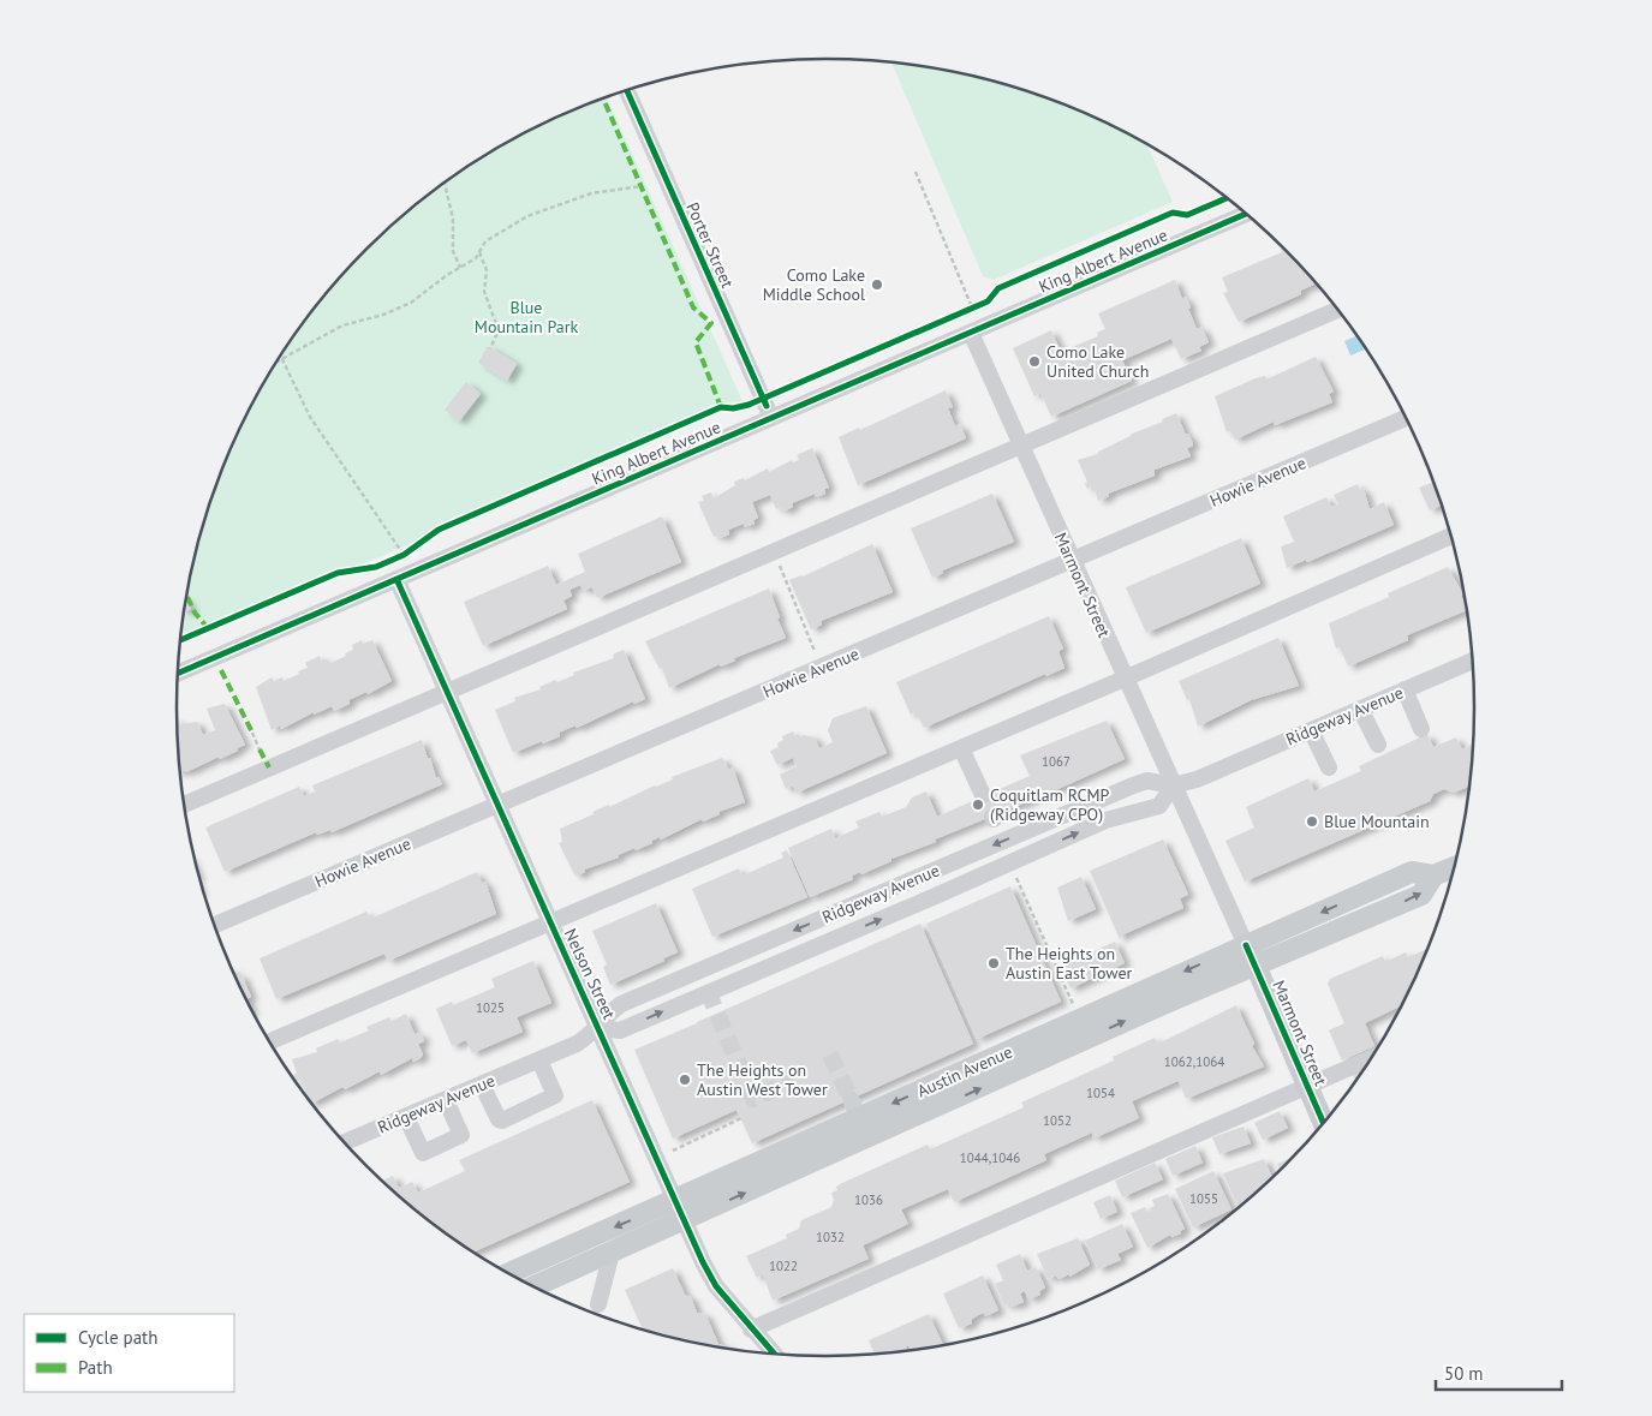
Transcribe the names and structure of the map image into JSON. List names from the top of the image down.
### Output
{
  "streets": {
    "main road": ["Marmont Street", "Austin Avenue"],
    "street": [
      "Porter Street",
      "King Albert Avenue",
      "Howie Avenue",
      "Ridgeway Avenue",
      "Nelson Street"
    ]
  },
  "crossings": [
    ["Porter Street", "King Albert Avenue"],
    ["King Albert Avenue", "Marmont Street"],
    ["King Albert Avenue", "Nelson Street"],
    ["Howie Avenue", "Marmont Street"],
    ["Howie Avenue", "Nelson Street"],
    ["Marmont Street", "Ridgeway Avenue"],
    ["Marmont Street", "Austin Avenue"],
    ["Ridgeway Avenue", "Nelson Street"],
    ["Nelson Street", "Austin Avenue"]
  ],
  "parks": ["Blue Mountain Park"],
  "places": [
    "Como Lake Middle School",
    "Como Lake United Church",
    "Coquitlam RCMP (Ridgeway CPO)",
    "Blue Mountain",
    "The Heights on Austin East Tower",
    "The Heights on Austin West Tower"
  ],
  "house_numbers": [
    "1067",
    "1025",
    "1062,1064",
    "1054",
    "1052",
    "1044,1046",
    "1055",
    "1036",
    "1032",
    "1022"
  ],
  "legend": ["Cycle path", "Path"],
  "scale_bar": "50 m"
}
